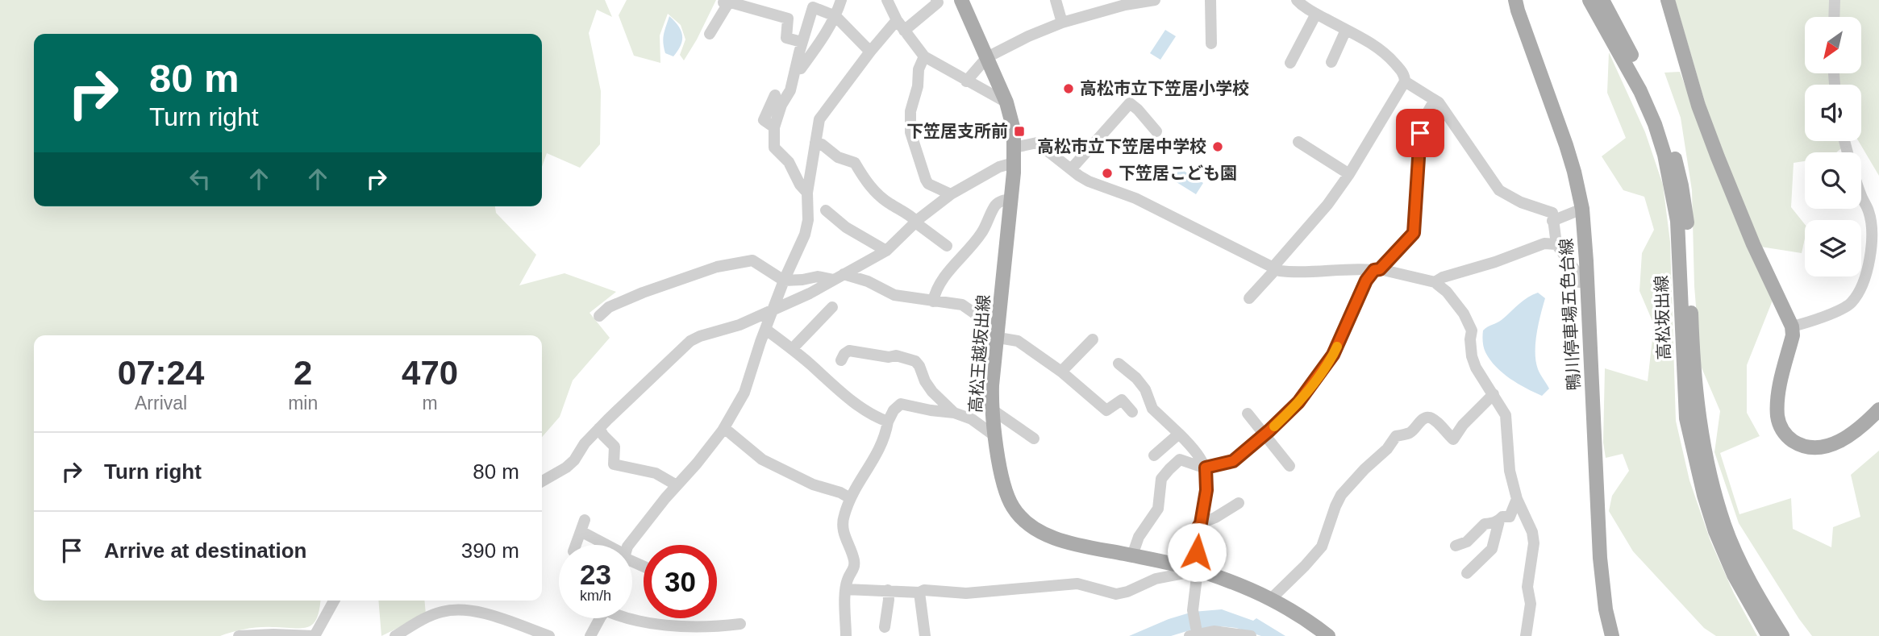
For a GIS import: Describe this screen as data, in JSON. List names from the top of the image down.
{
  "streets": {
    "main road": ["鴨川停車場五色台線", "高松坂出線", "高松王越坂出線"]
  },
  "places": {
    "other": ["高松市立下笠居小学校", "高松市立下笠居中学校", "下笠居こども園"],
    "transit": ["下笠居支所前"]
  },
  "north": "bottom left",
  "page": {
    "turn": ["80 m", "Turn right"],
    "eta": [
      "07:24",
      "Arrival",
      "2",
      "min",
      "470",
      "m"
    ],
    "list": [
      {
        "name": "Turn right",
        "value": "80 m"
      },
      {
        "name": "Arrive at destination",
        "value": "390 m"
      }
    ],
    "speed": "23 km/h",
    "limit": "30"
  }
}
